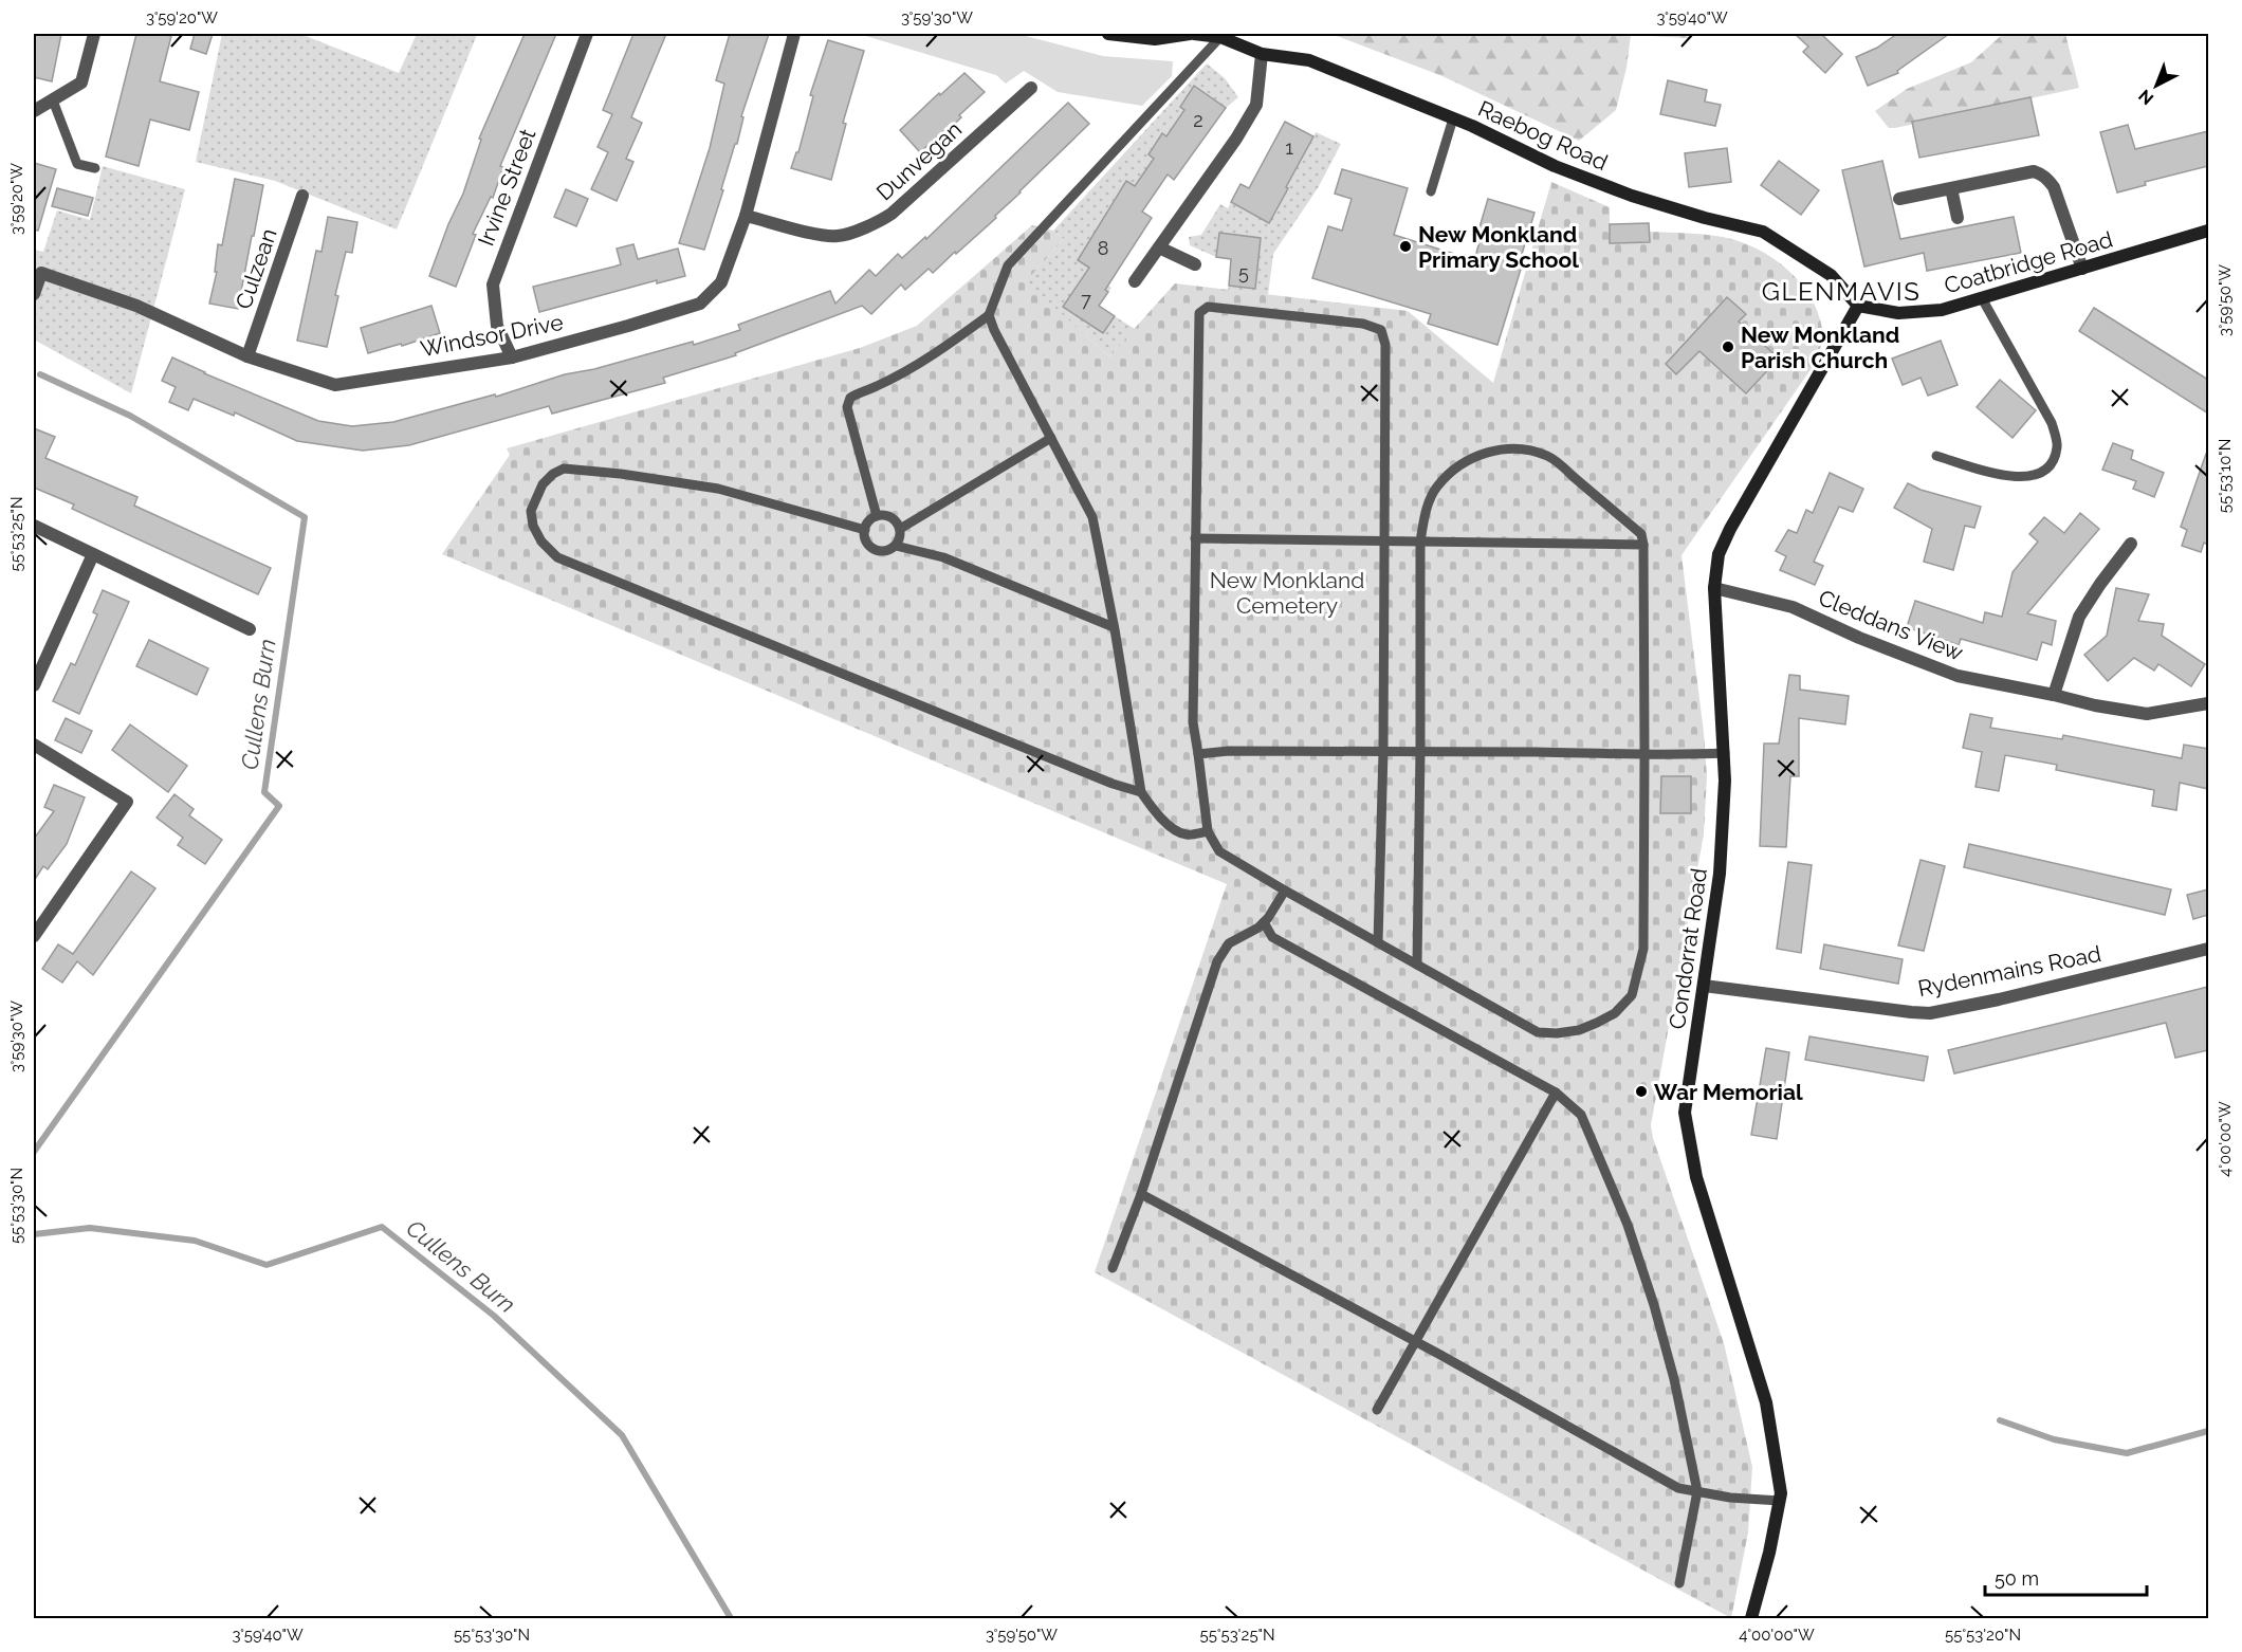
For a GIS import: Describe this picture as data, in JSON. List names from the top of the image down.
{
  "streets": {
    "main road": ["Raebog Road", "Coatbridge Road", "Condorrat Road"],
    "street": [
      "Dunvegan",
      "Irvine Street",
      "Culzean",
      "Windsor Drive",
      "Cleddans View",
      "Rydenmains Road"
    ]
  },
  "crossings": [
    ["Raebog Road", "Coatbridge Road"],
    ["Raebog Road", "Condorrat Road"],
    ["Dunvegan", "Windsor Drive"],
    ["Irvine Street", "Windsor Drive"],
    ["Coatbridge Road", "Condorrat Road"],
    ["Culzean", "Windsor Drive"],
    ["Cleddans View", "Condorrat Road"],
    ["Condorrat Road", "Rydenmains Road"]
  ],
  "districts": ["GLENMAVIS"],
  "water": ["Cullens Burn"],
  "parks": ["New Monkland Cemetery"],
  "places": ["New Monkland Primary School", "New Monkland Parish Church", "War Memorial"],
  "house_numbers": [
    "2",
    "1",
    "8",
    "5",
    "7"
  ],
  "scale_bar": "50 m",
  "north": "bottom left",
  "coordinates": [
    "3°59'20\"W",
    "3°59'30\"W",
    "3°59'40\"W",
    "3°59'50\"W",
    "55°53'10\"N",
    "55°53'25\"N",
    "4°00'00\"W",
    "55°53'30\"N",
    "55°53'20\"N"
  ]
}
